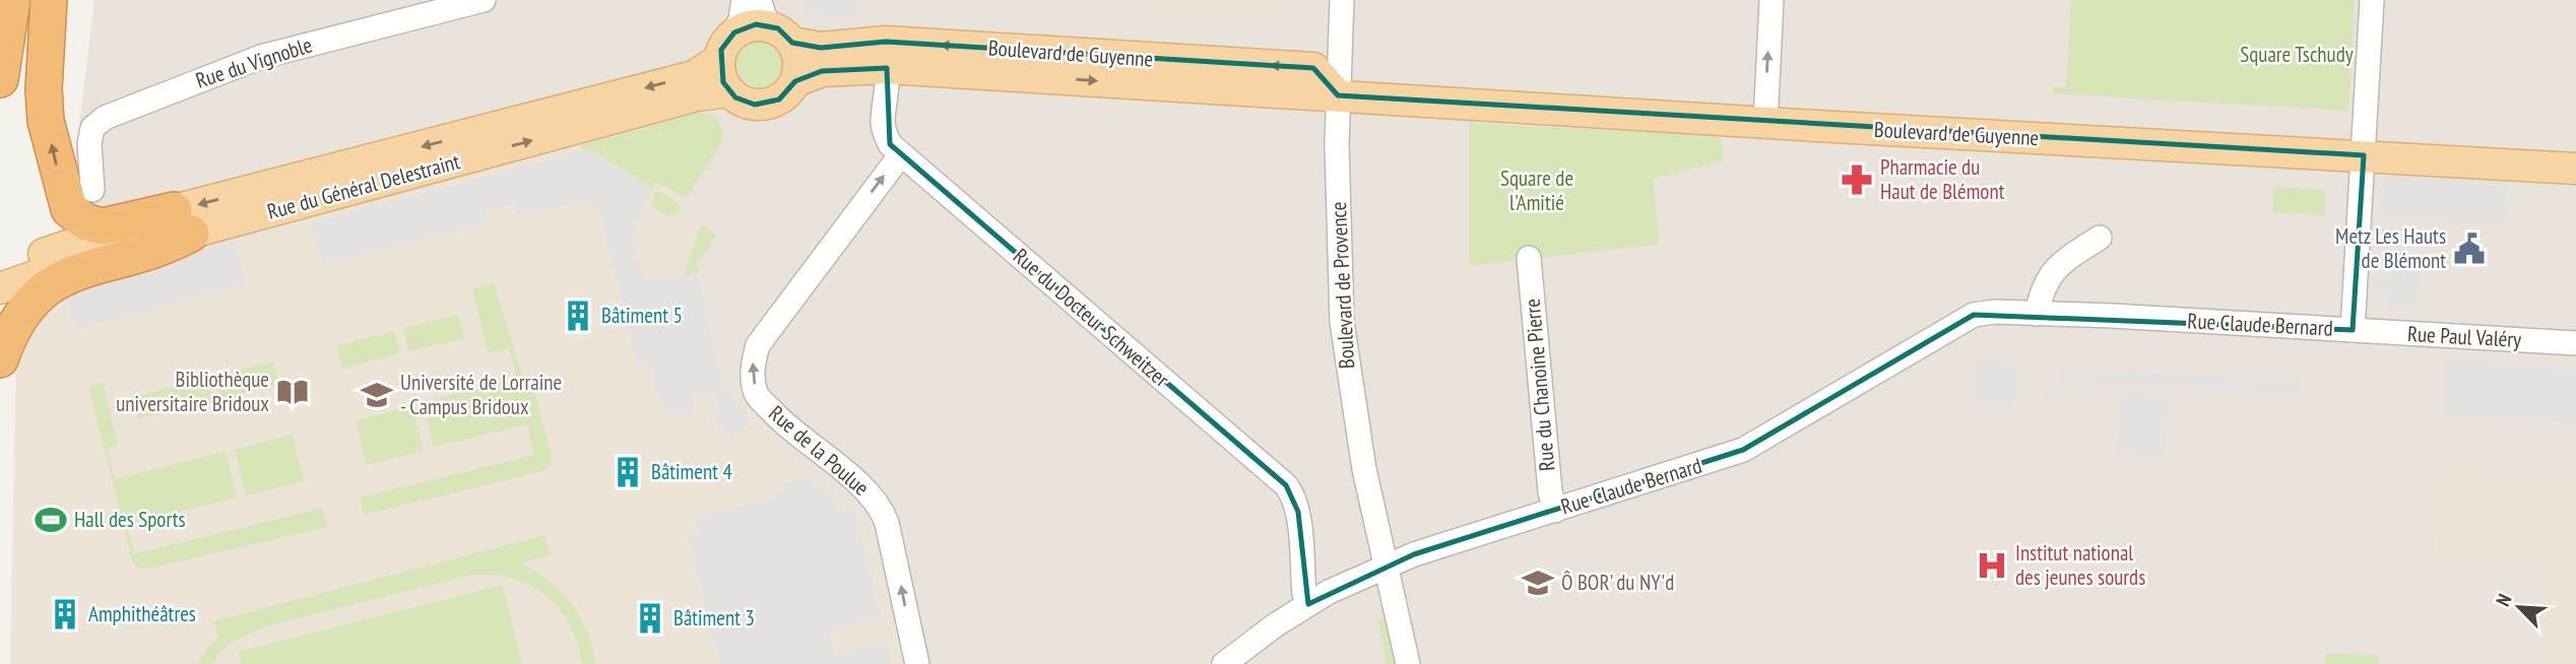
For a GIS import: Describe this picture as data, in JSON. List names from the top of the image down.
{
  "streets": {
    "main road": ["Boulevard de Guyenne", "Rue du Général Delestraint"],
    "street": [
      "Rue du Vignoble",
      "Boulevard de Provence",
      "Rue du Docteur Schweitzer",
      "Rue Claude Bernard",
      "Rue Paul Valéry",
      "Rue du Chanoine Pierre",
      "Rue de la Poulue"
    ]
  },
  "crossings": [
    ["Boulevard de Guyenne", "Rue du Général Delestraint"],
    ["Boulevard de Guyenne", "Boulevard de Provence"],
    ["Boulevard de Guyenne", "Rue du Docteur Schweitzer"],
    ["Boulevard de Guyenne", "Rue Claude Bernard"],
    ["Boulevard de Provence", "Rue Claude Bernard"],
    ["Rue du Docteur Schweitzer", "Rue Claude Bernard"],
    ["Rue du Docteur Schweitzer", "Rue de la Poulue"],
    ["Rue Claude Bernard", "Rue Paul Valéry"],
    ["Rue Claude Bernard", "Rue du Chanoine Pierre"]
  ],
  "one_way": ["Rue de la Poulue"],
  "parks": ["Square Tschudy", "Square de l'Amitié"],
  "places": {
    "pharmacy": ["Pharmacie du Haut de Blémont"],
    "public building": ["Metz Les Hauts de Blémont"],
    "building": [
      "Bâtiment 5",
      "Bâtiment 4",
      "Amphithéâtres",
      "Bâtiment 3"
    ],
    "library": ["Bibliothèque universitaire Bridoux"],
    "school or university": ["Université de Lorraine - Campus Bridoux", "Ô BOR' du NY'd"],
    "sports": ["Hall des Sports"],
    "hospital": ["Institut national des jeunes sourds"]
  },
  "north": "top left"
}
